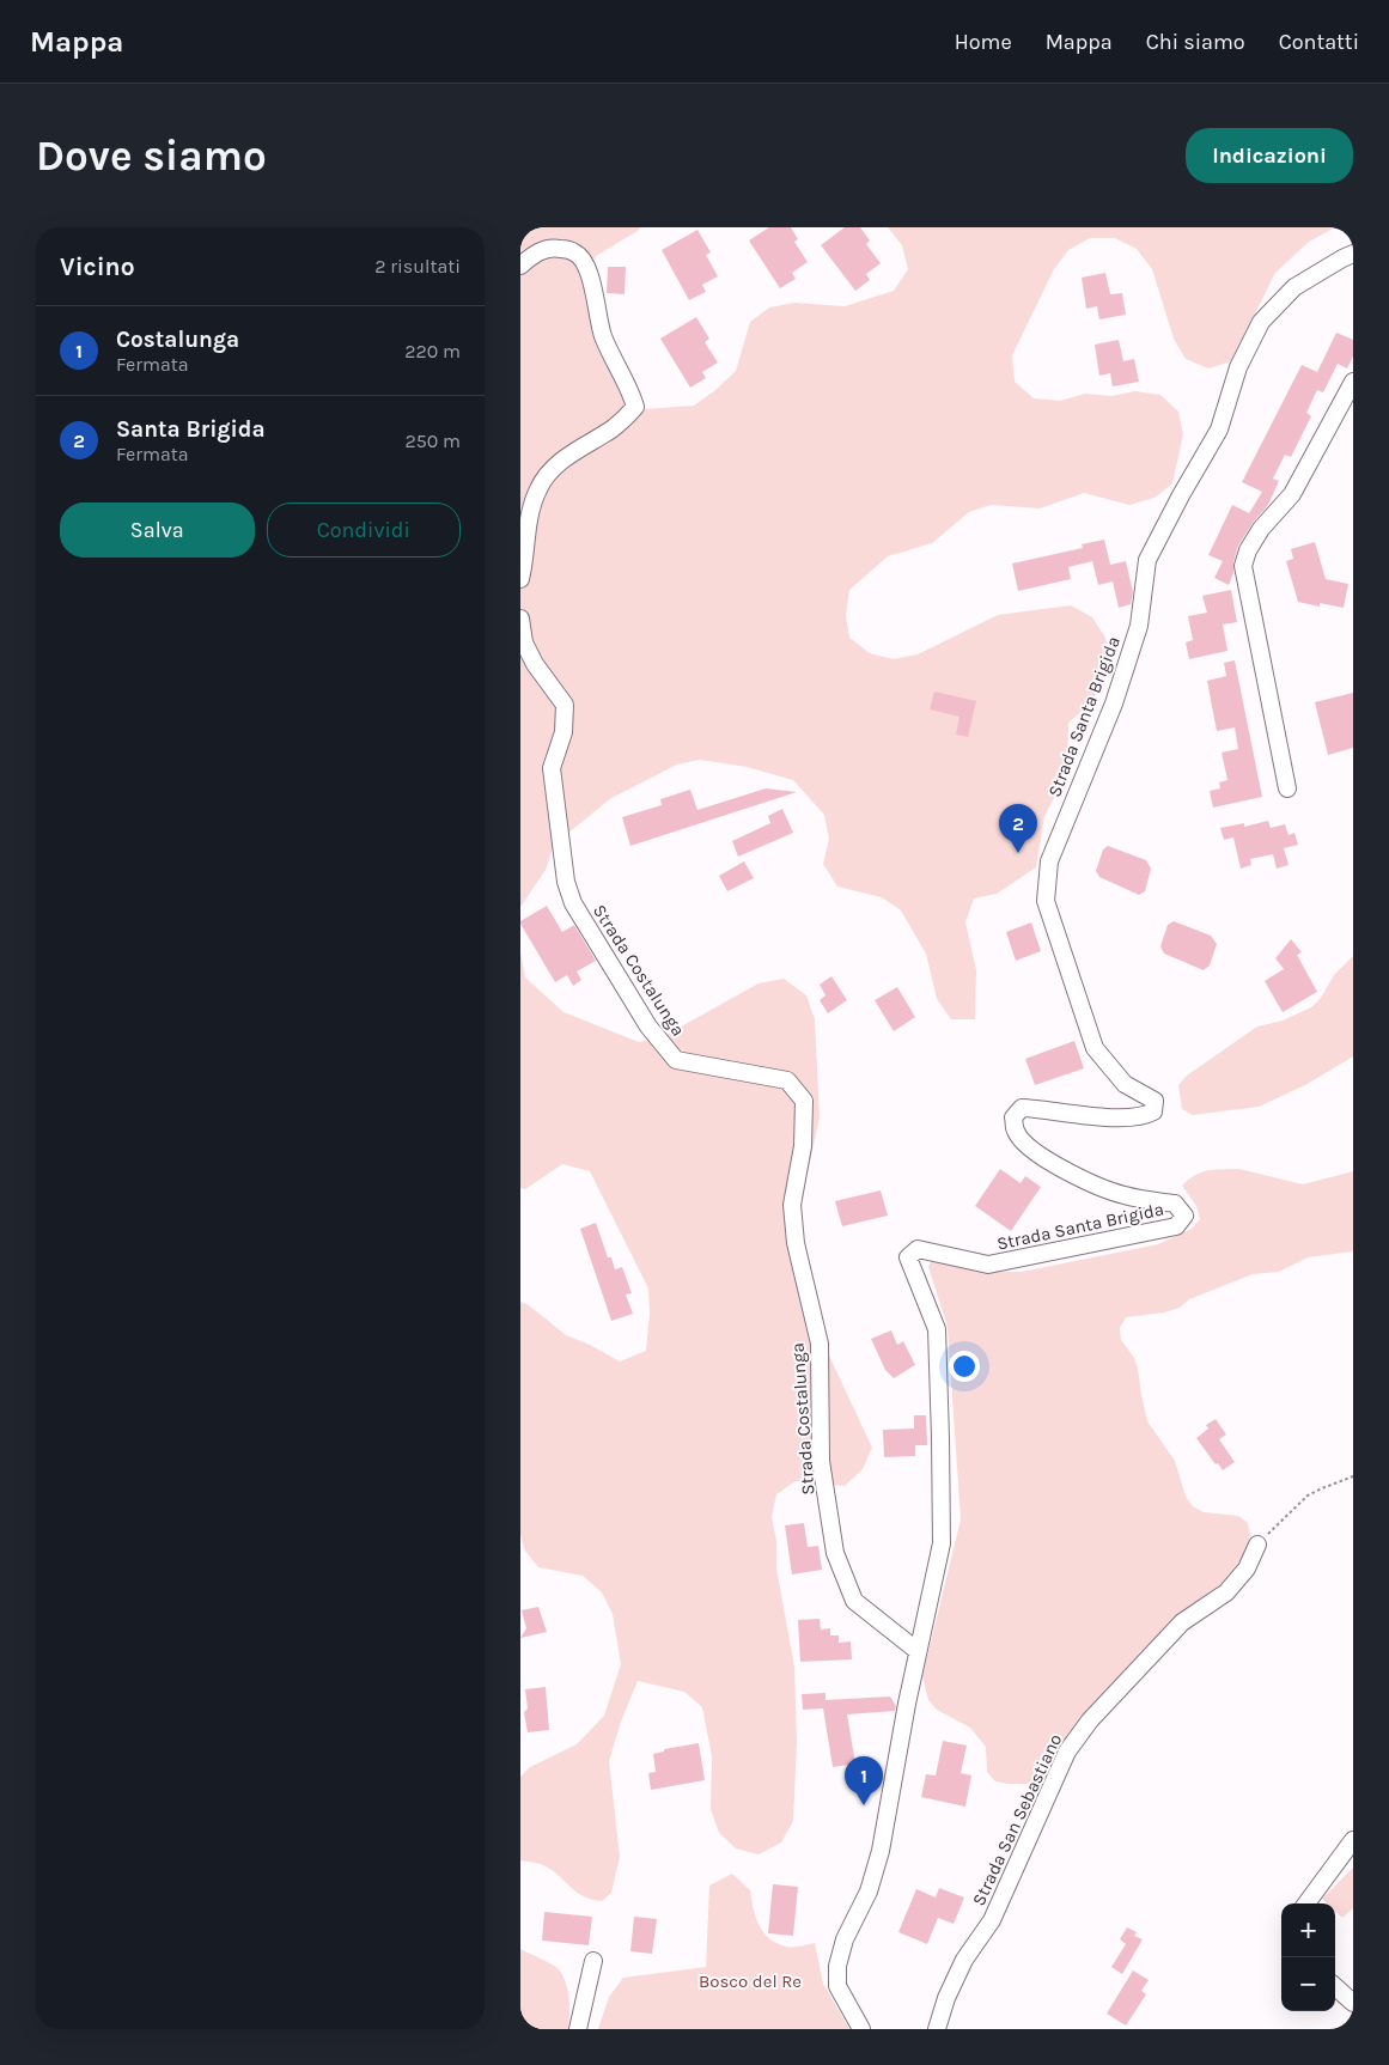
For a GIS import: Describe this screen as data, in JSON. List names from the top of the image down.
{
  "streets": {
    "street": ["Strada Santa Brigida", "Strada Costalunga", "Strada San Sebastiano"]
  },
  "crossings": [
    ["Strada Santa Brigida", "Strada Costalunga"]
  ],
  "parks": ["Bosco del Re"],
  "page": {
    "header": "Mappa",
    "nav": [
      "Home",
      "Mappa",
      "Chi siamo",
      "Contatti"
    ],
    "buttons": [
      "Indicazioni",
      ["Salva", "Condividi"]
    ],
    "title": "Dove siamo",
    "heading": ["Vicino", "2 risultati"],
    "list": [
      {
        "mark": "1",
        "name": "Costalunga",
        "note": "Fermata",
        "value": "220 m"
      },
      {
        "mark": "2",
        "name": "Santa Brigida",
        "note": "Fermata",
        "value": "250 m"
      }
    ],
    "pins": ["2", "1"],
    "map_buttons": ["+", "−"]
  }
}
